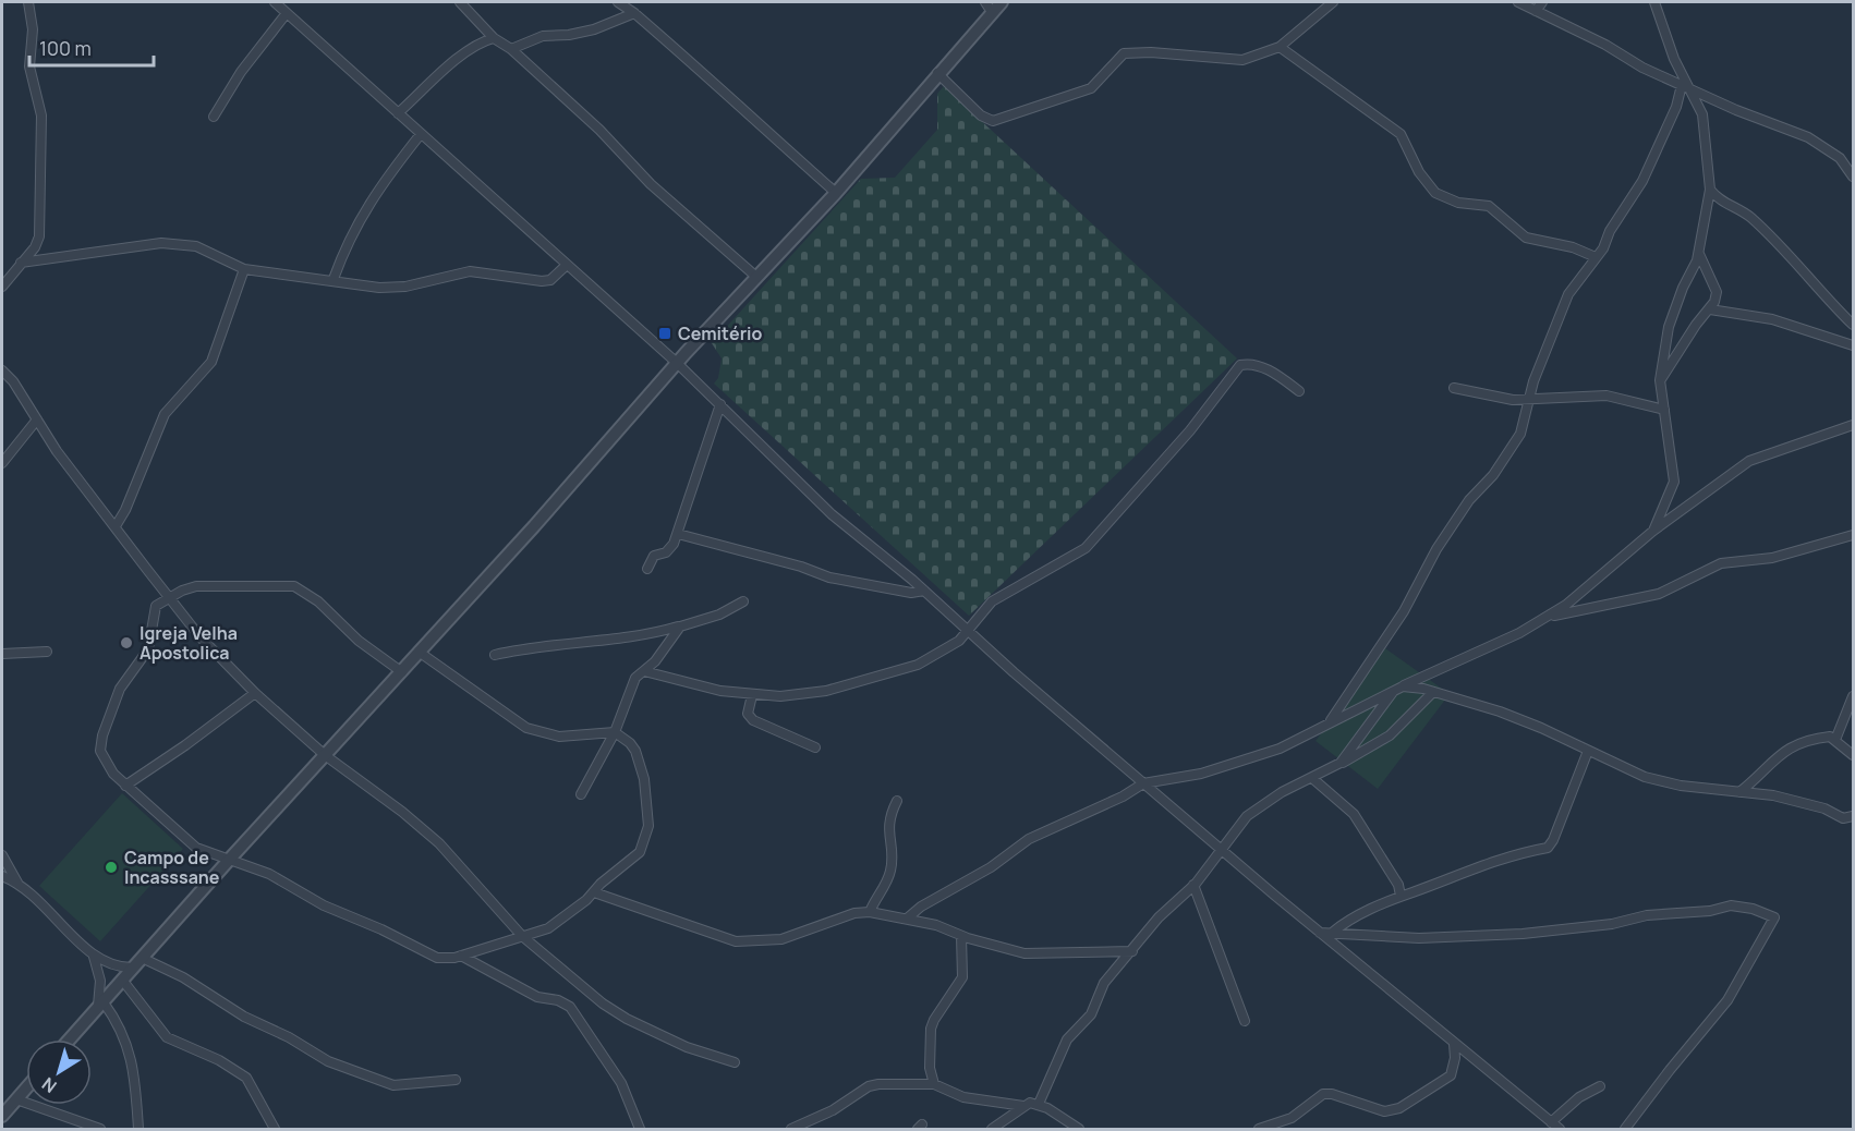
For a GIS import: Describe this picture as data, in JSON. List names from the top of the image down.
{
  "places": {
    "transit": ["Cemitério"],
    "other": ["Igreja Velha Apostolica", "Campo de Incasssane"]
  },
  "scale_bar": "100 m",
  "north": "bottom left"
}
